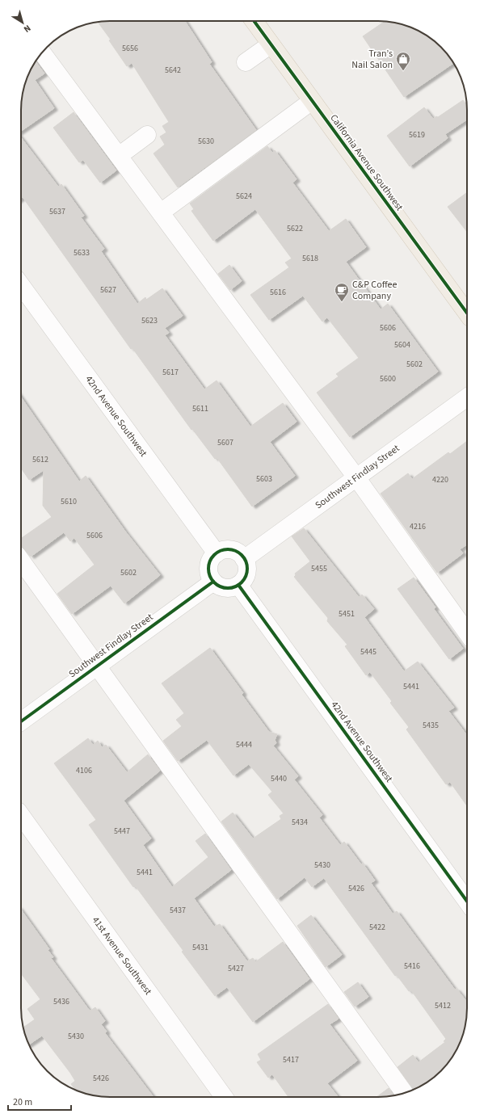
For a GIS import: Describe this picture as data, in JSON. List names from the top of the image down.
{
  "streets": {
    "main road": ["California Avenue Southwest"],
    "street": ["42nd Avenue Southwest", "Southwest Findlay Street", "41st Avenue Southwest"]
  },
  "crossings": [
    ["42nd Avenue Southwest", "Southwest Findlay Street"]
  ],
  "places": {
    "shop": ["Tran’s Nail Salon"],
    "cafe": ["C&P Coffee Company"]
  },
  "house_numbers": [
    "5656",
    "5642",
    "5619",
    "5630",
    "5624",
    "5637",
    "5622",
    "5633",
    "5618",
    "5627",
    "5616",
    "5623",
    "5606",
    "5604",
    "5602",
    "5617",
    "5600",
    "5611",
    "5607",
    "5612",
    "5603",
    "4220",
    "5610",
    "4216",
    "5606",
    "5455",
    "5602",
    "5451",
    "5445",
    "5441",
    "5435",
    "5444",
    "4106",
    "5440",
    "5434",
    "5447",
    "5430",
    "5441",
    "5426",
    "5437",
    "5422",
    "5431",
    "5416",
    "5427",
    "5436",
    "5412",
    "5430",
    "5417",
    "5426"
  ],
  "scale_bar": "20 m",
  "north": "bottom right"
}
